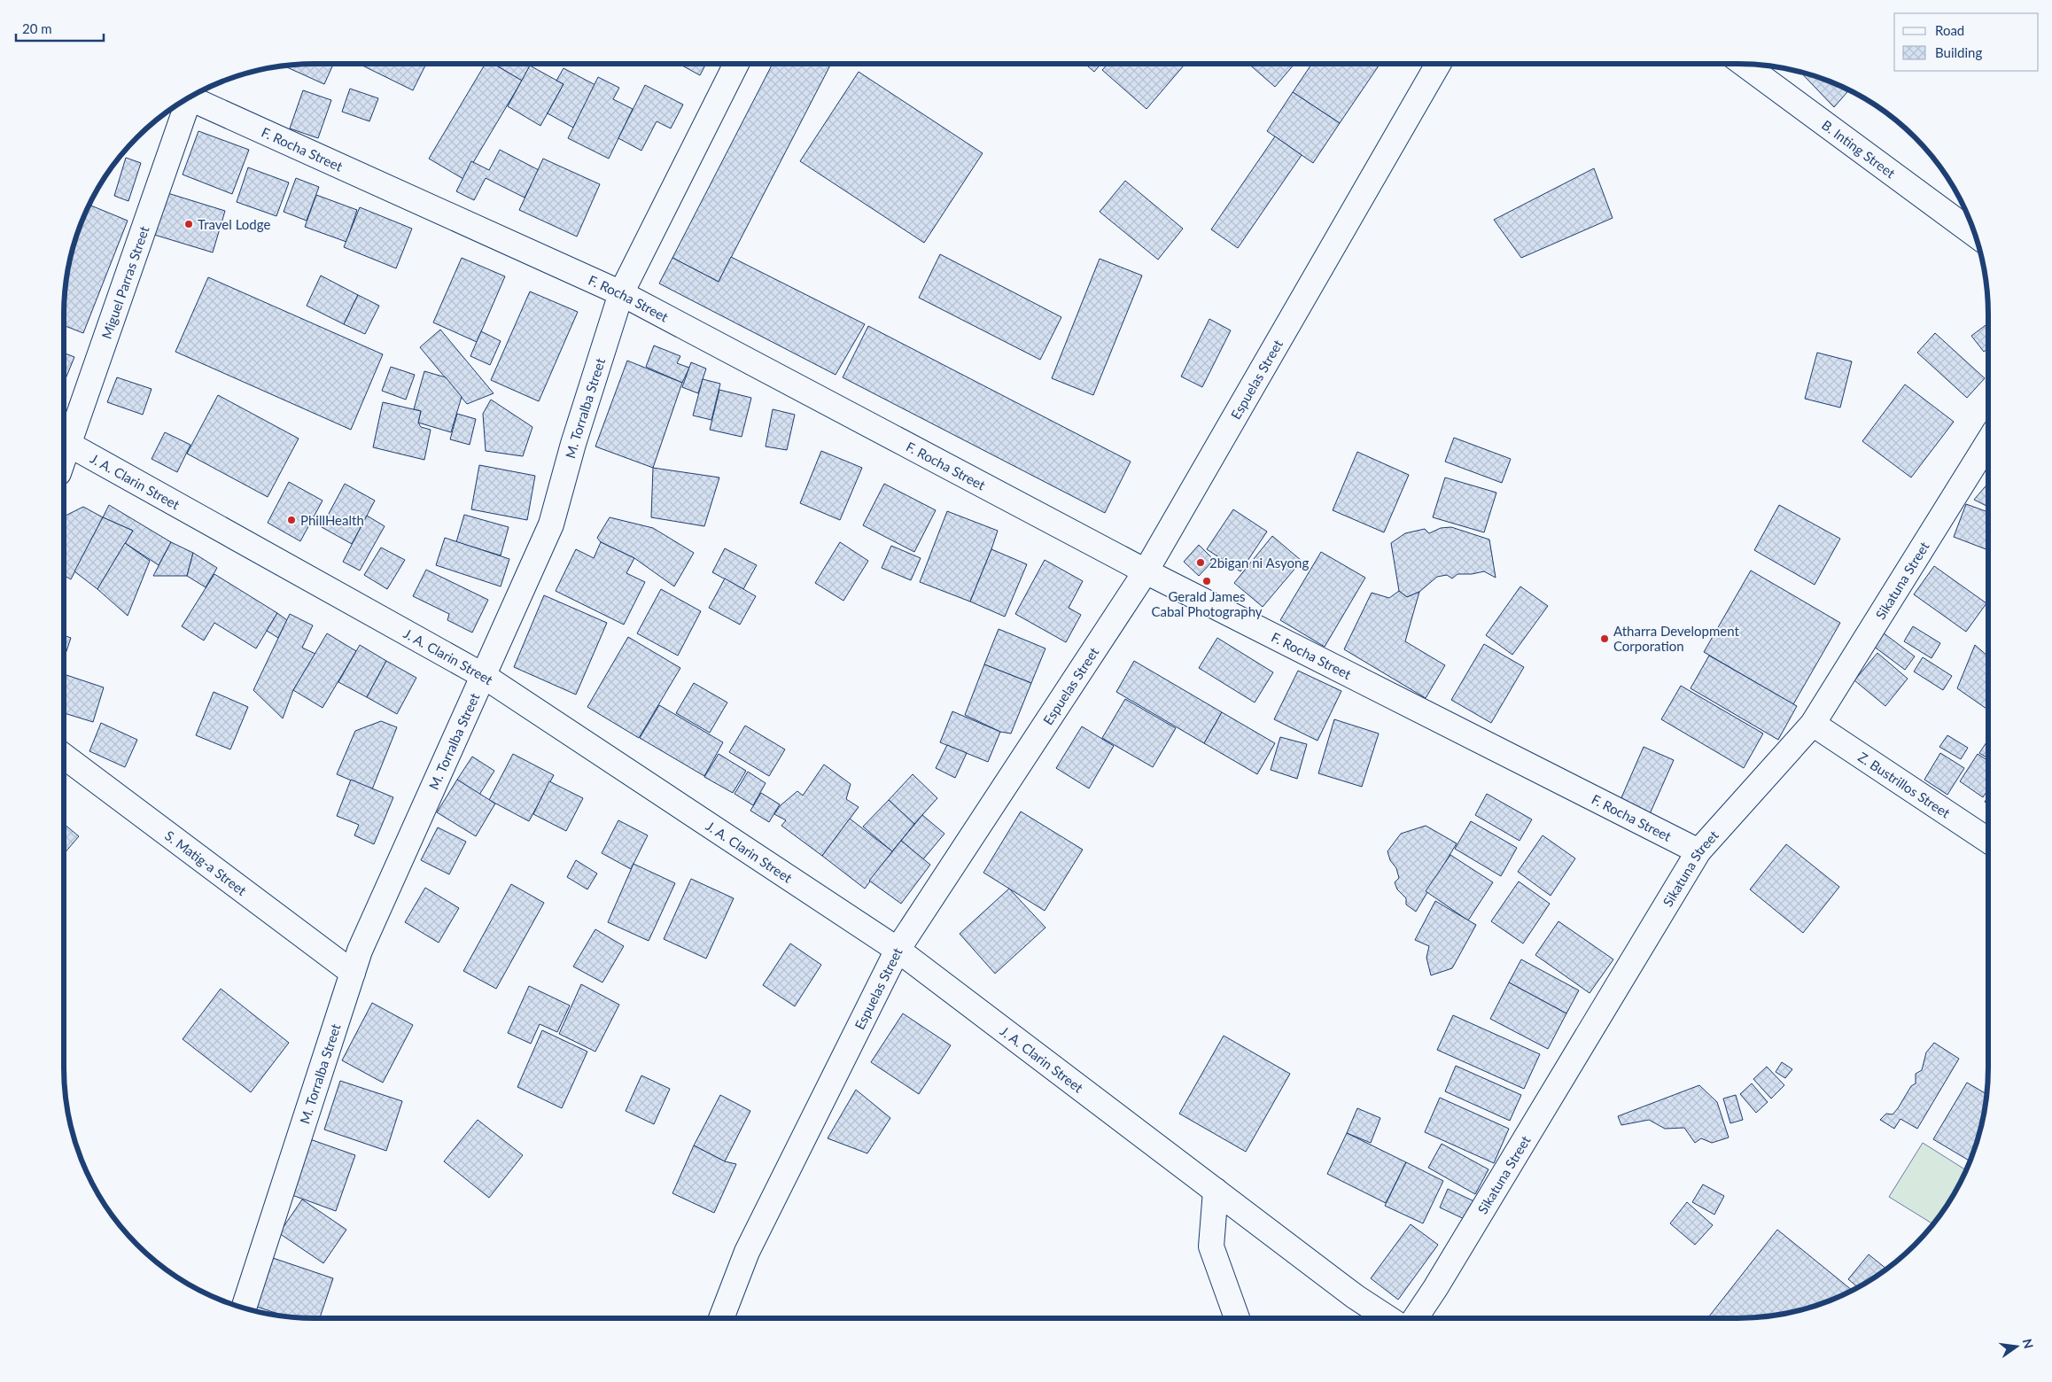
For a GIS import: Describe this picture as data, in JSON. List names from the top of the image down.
{
  "streets": {
    "street": [
      "F. Rocha Street",
      "B. Inting Street",
      "Miguel Parras Street",
      "Espuelas Street",
      "M. Torralba Street",
      "J. A. Clarin Street",
      "Sikatuna Street",
      "Z. Bustrillos Street",
      "S. Matig-a Street"
    ]
  },
  "crossings": [
    ["F. Rocha Street", "Espuelas Street"],
    ["F. Rocha Street", "M. Torralba Street"],
    ["F. Rocha Street", "Sikatuna Street"],
    ["Miguel Parras Street", "J. A. Clarin Street"],
    ["Espuelas Street", "J. A. Clarin Street"],
    ["M. Torralba Street", "J. A. Clarin Street"],
    ["M. Torralba Street", "S. Matig-a Street"],
    ["Sikatuna Street", "Z. Bustrillos Street"]
  ],
  "places": [
    "Travel Lodge",
    "PhillHealth",
    "2bigan ni Asyong",
    "Gerald James Cabal Photography",
    "Atharra Development Corporation"
  ],
  "legend": ["Road", "Building"],
  "scale_bar": "20 m",
  "north": "right"
}
